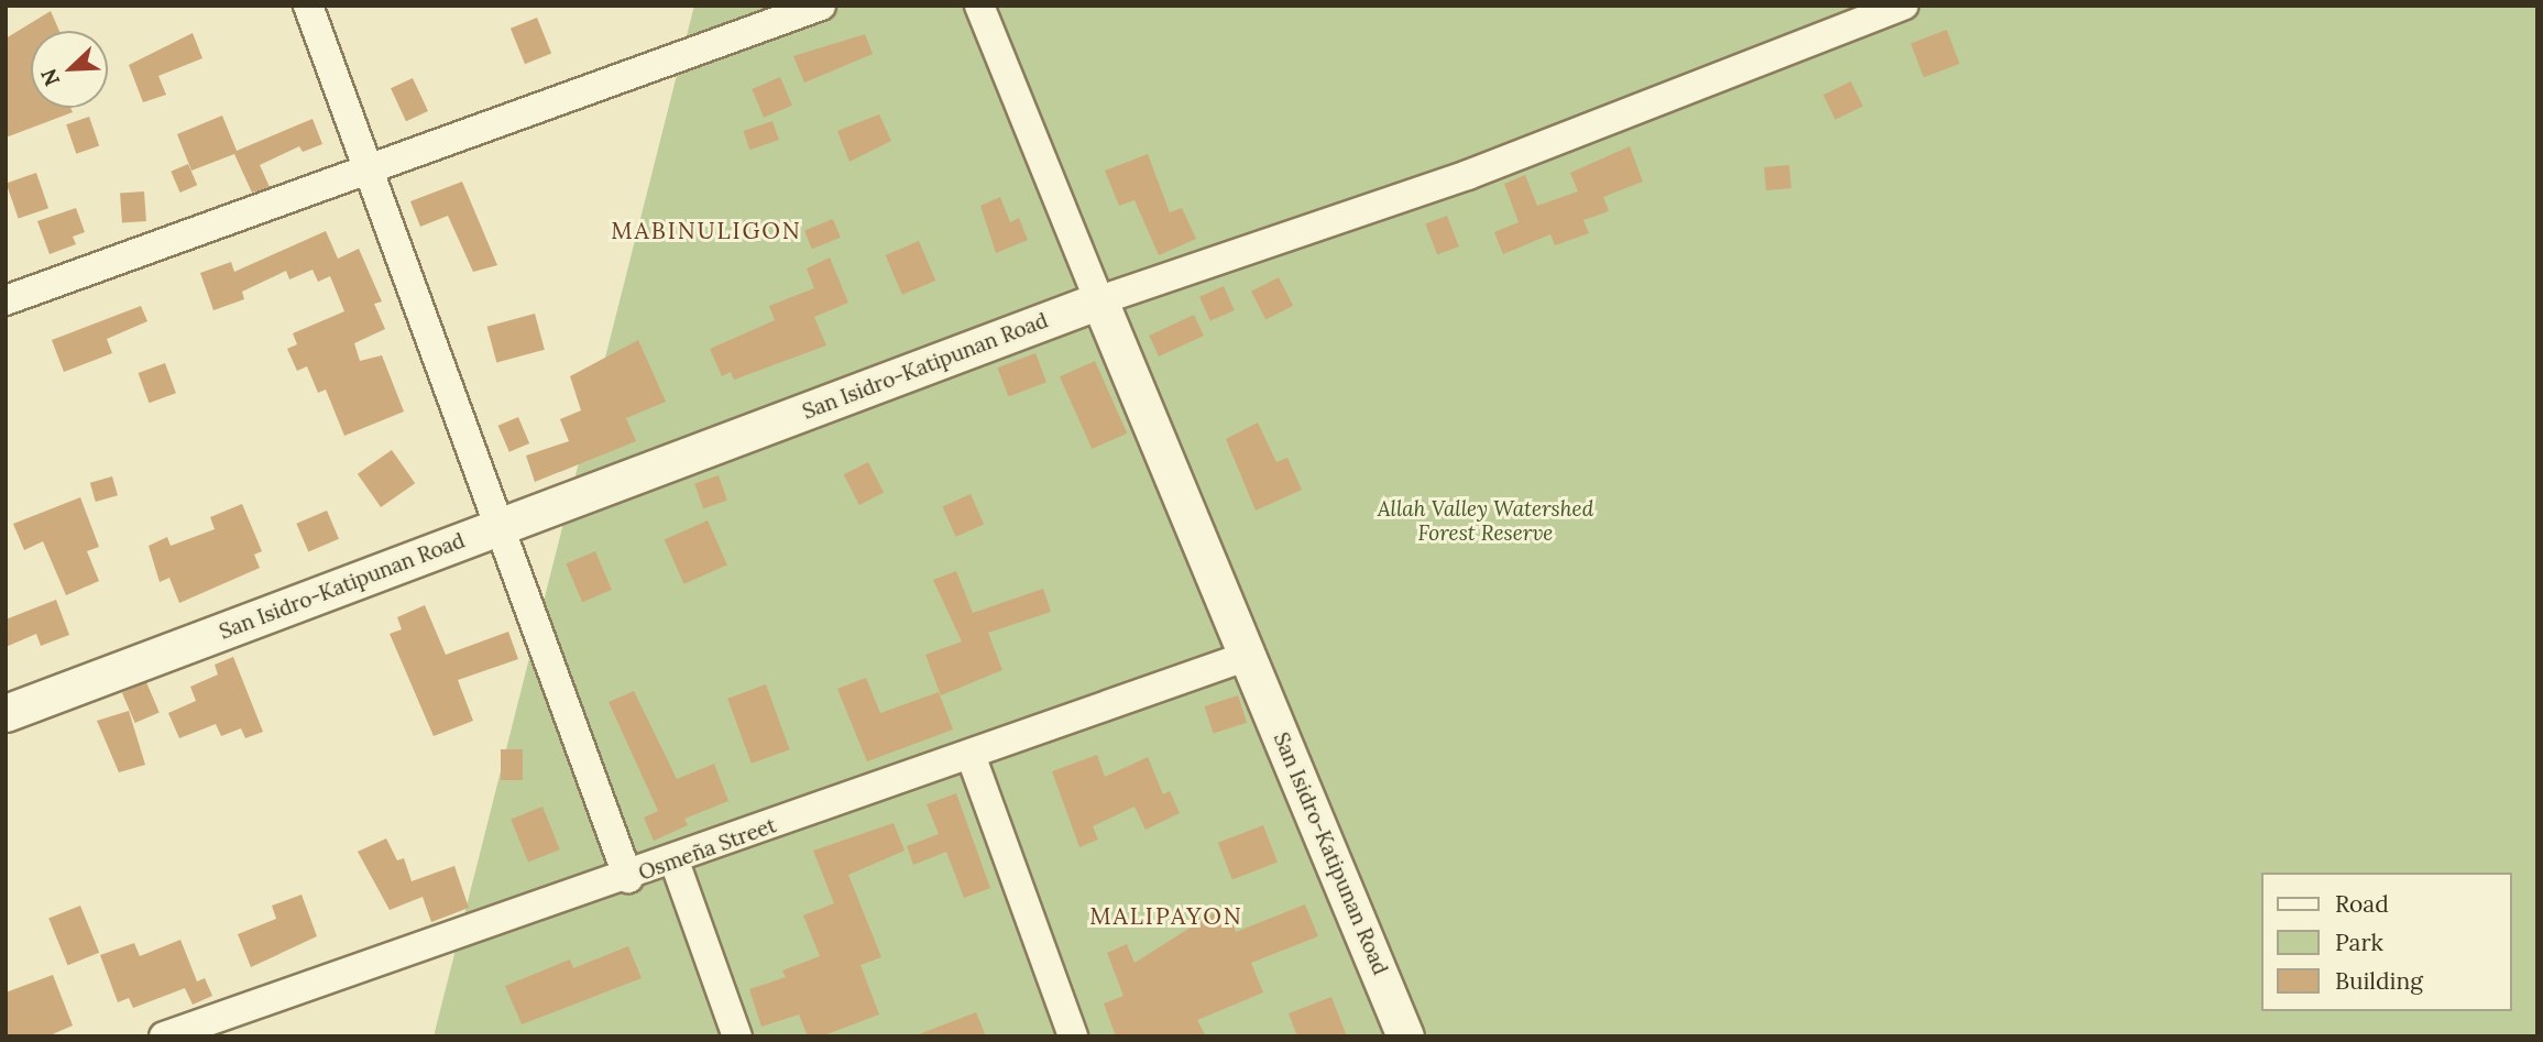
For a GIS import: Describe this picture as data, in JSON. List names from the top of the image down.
{
  "streets": {
    "street": ["San Isidro-Katipunan Road", "Osmeña Street"]
  },
  "crossings": [
    ["San Isidro-Katipunan Road", "Osmeña Street"]
  ],
  "districts": ["MABINULIGON", "MALIPAYON"],
  "parks": ["Allah Valley Watershed Forest Reserve"],
  "legend": ["Road", "Park", "Building"],
  "north": "bottom left"
}
